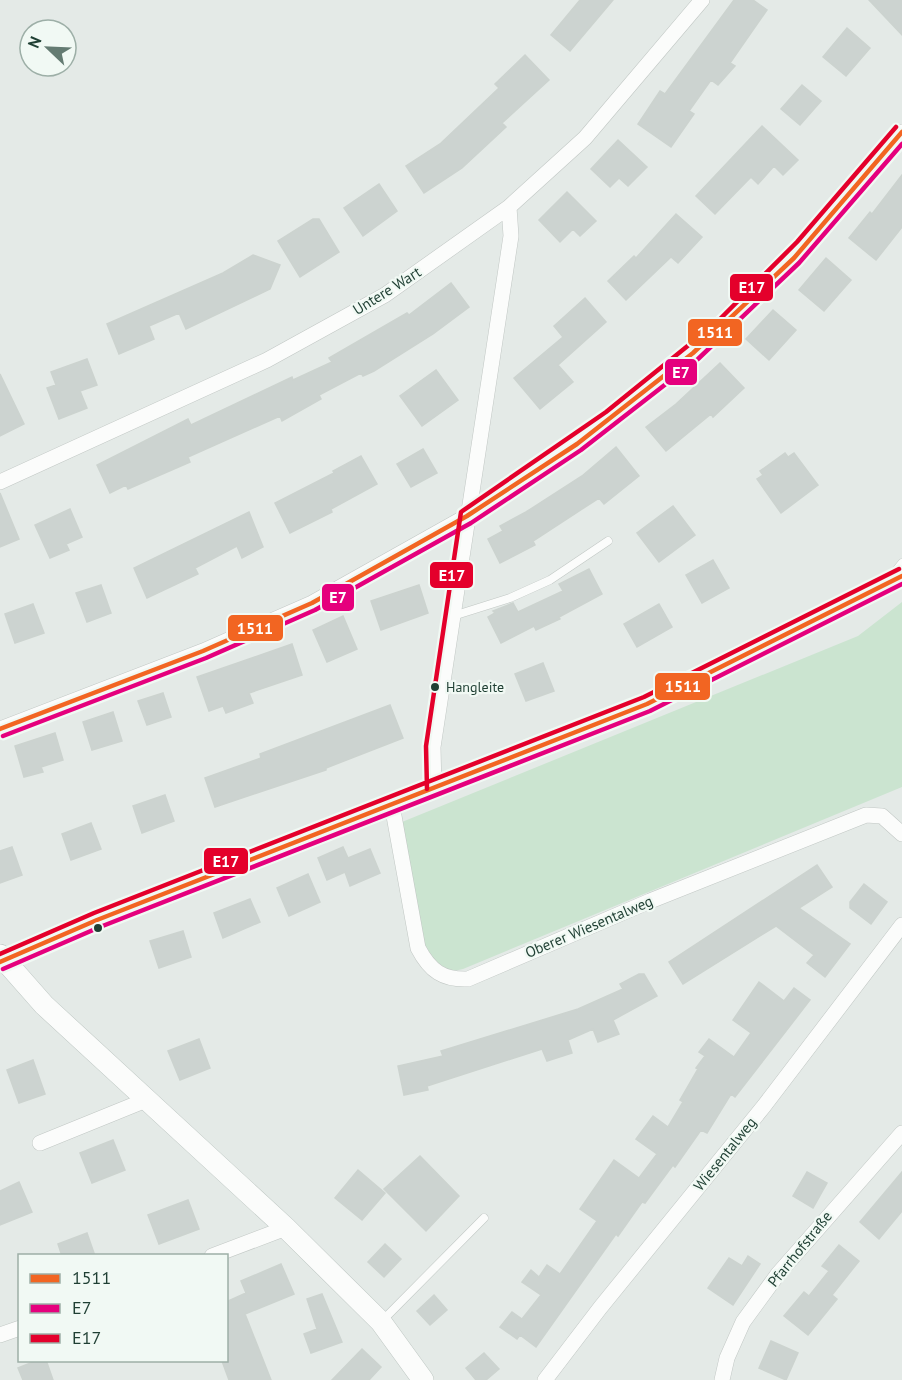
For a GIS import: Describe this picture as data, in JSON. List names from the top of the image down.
{
  "streets": {
    "street": [
      "Untere Wart",
      "Oberer Wiesentalweg",
      "Wiesentalweg",
      "Pfarrhofstraße"
    ]
  },
  "places": ["Hangleite"],
  "lines": ["transit line E17", "transit line 1511", "transit line E7"],
  "legend": ["1511", "E7", "E17"],
  "north": "top left"
}
